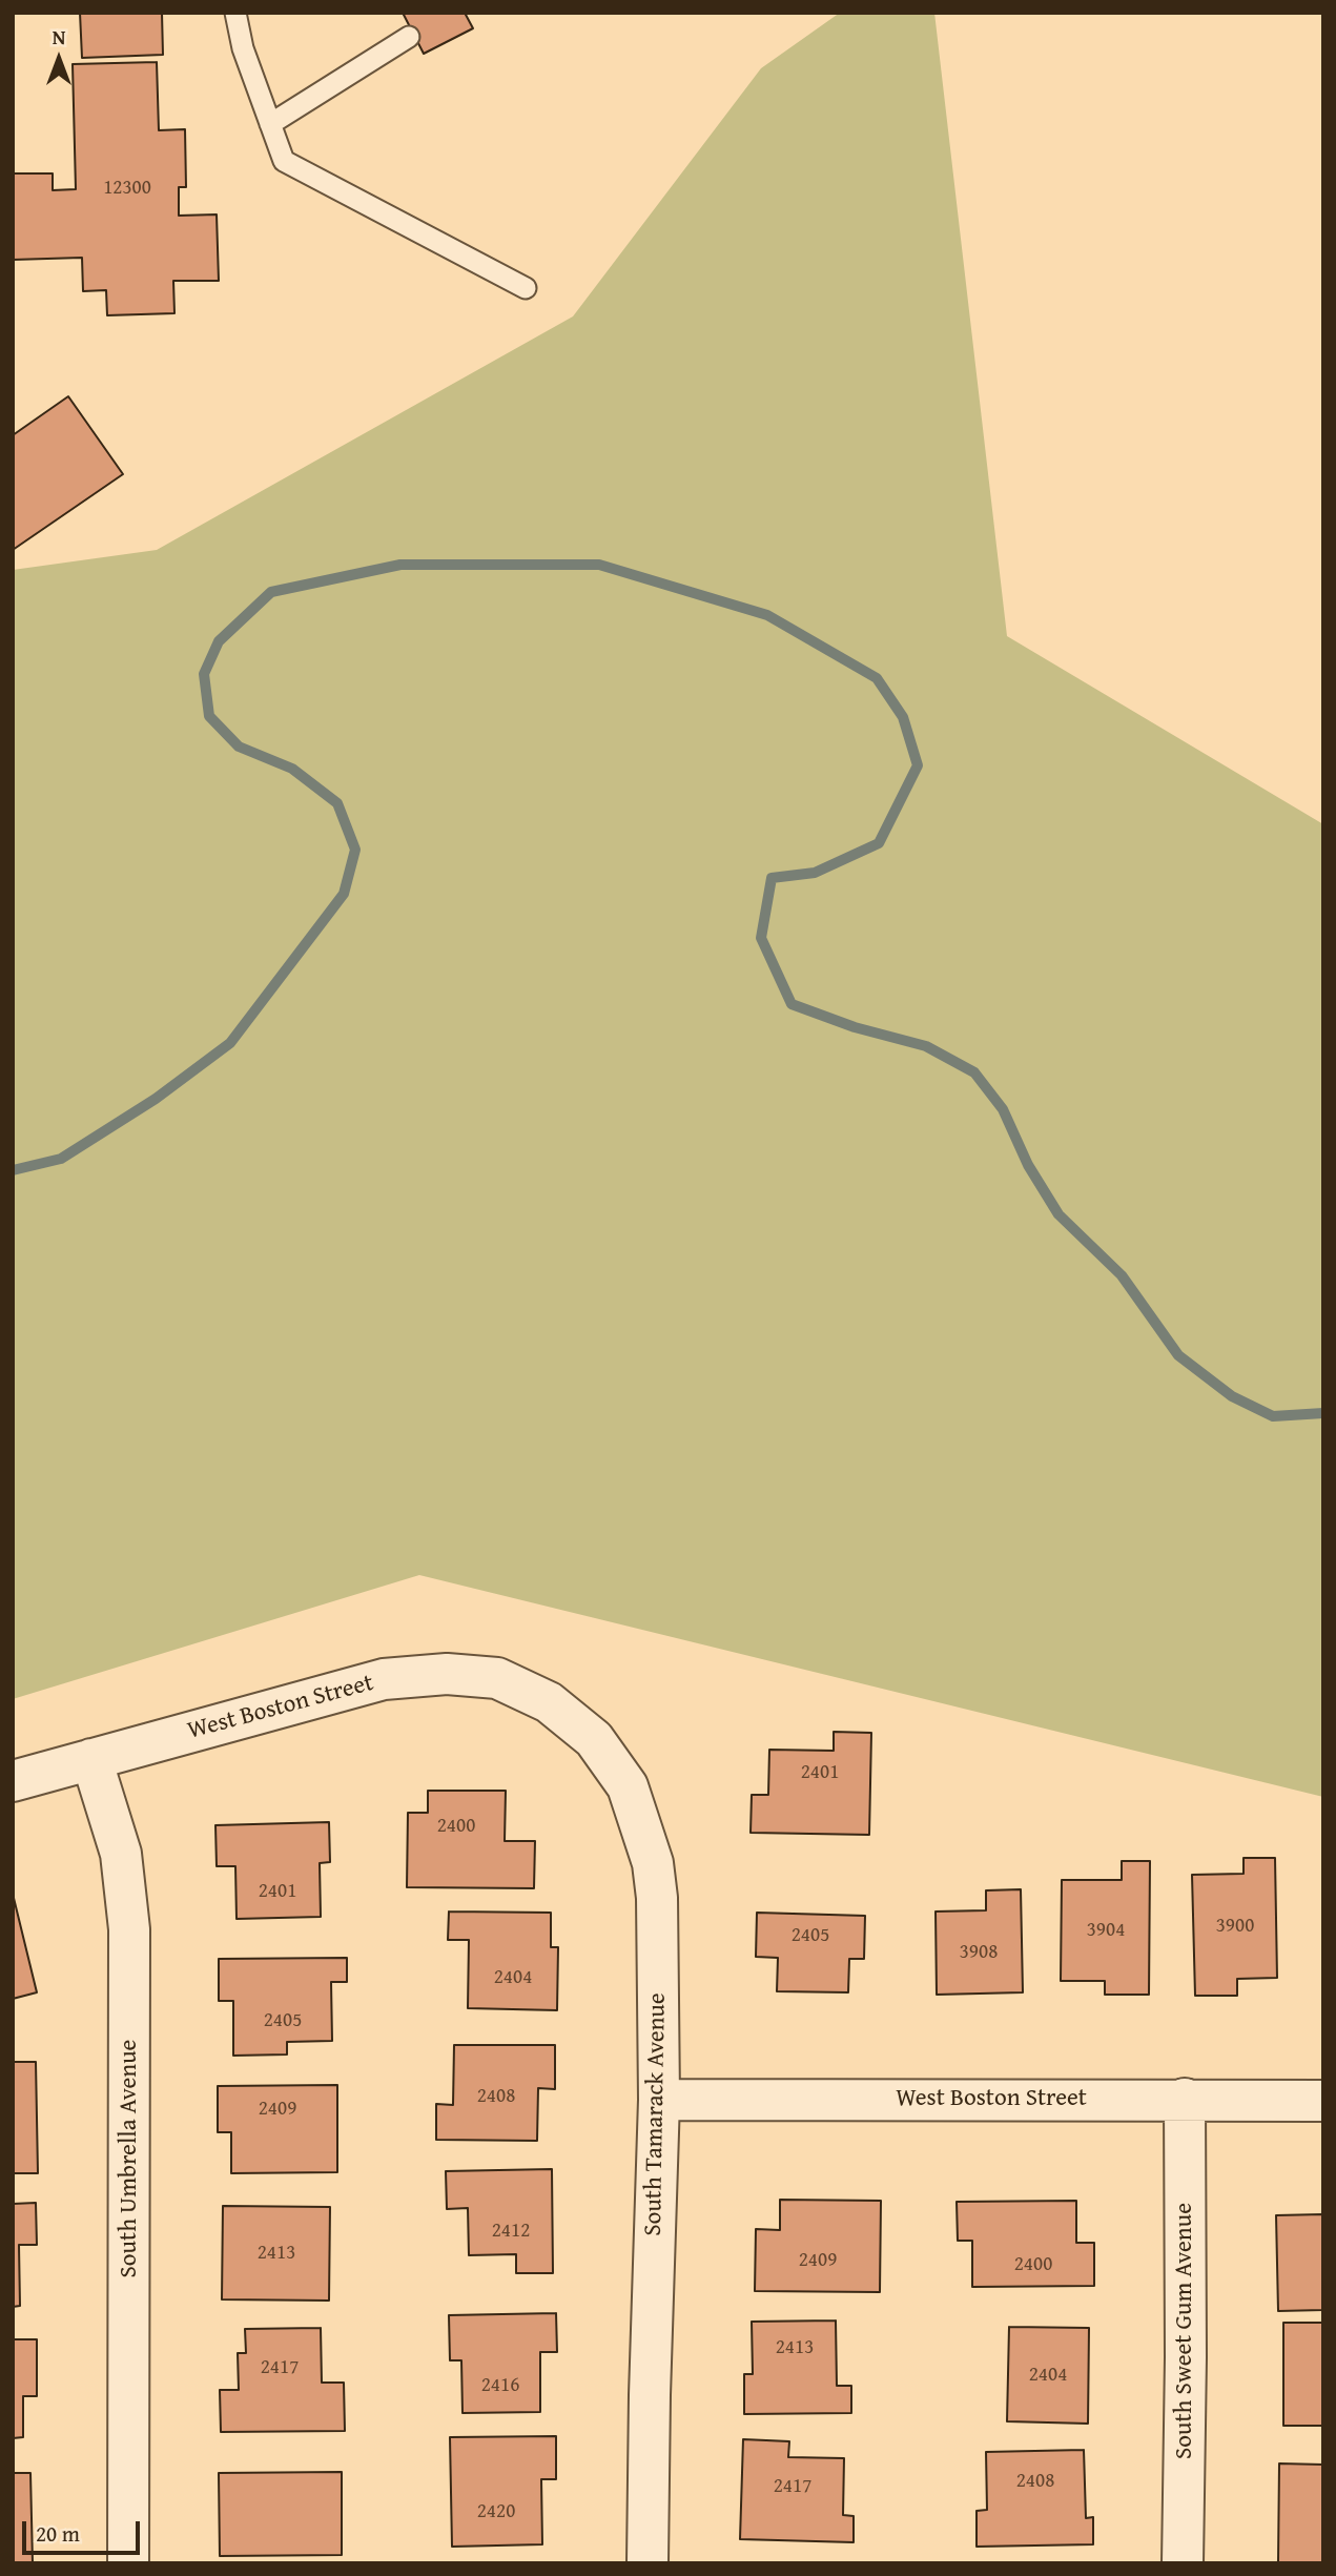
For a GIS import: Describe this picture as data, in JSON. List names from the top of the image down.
{
  "streets": {
    "street": [
      "West Boston Street",
      "South Tamarack Avenue",
      "South Umbrella Avenue",
      "South Sweet Gum Avenue"
    ]
  },
  "crossings": [
    ["West Boston Street", "South Tamarack Avenue"],
    ["West Boston Street", "South Umbrella Avenue"],
    ["West Boston Street", "South Sweet Gum Avenue"]
  ],
  "house_numbers": [
    "12300",
    "2401",
    "2400",
    "2401",
    "3900",
    "3904",
    "2405",
    "3908",
    "2404",
    "2405",
    "2408",
    "2409",
    "2412",
    "2413",
    "2409",
    "2400",
    "2413",
    "2417",
    "2404",
    "2416",
    "2408",
    "2417",
    "2420"
  ],
  "scale_bar": "20 m",
  "north": "top"
}
